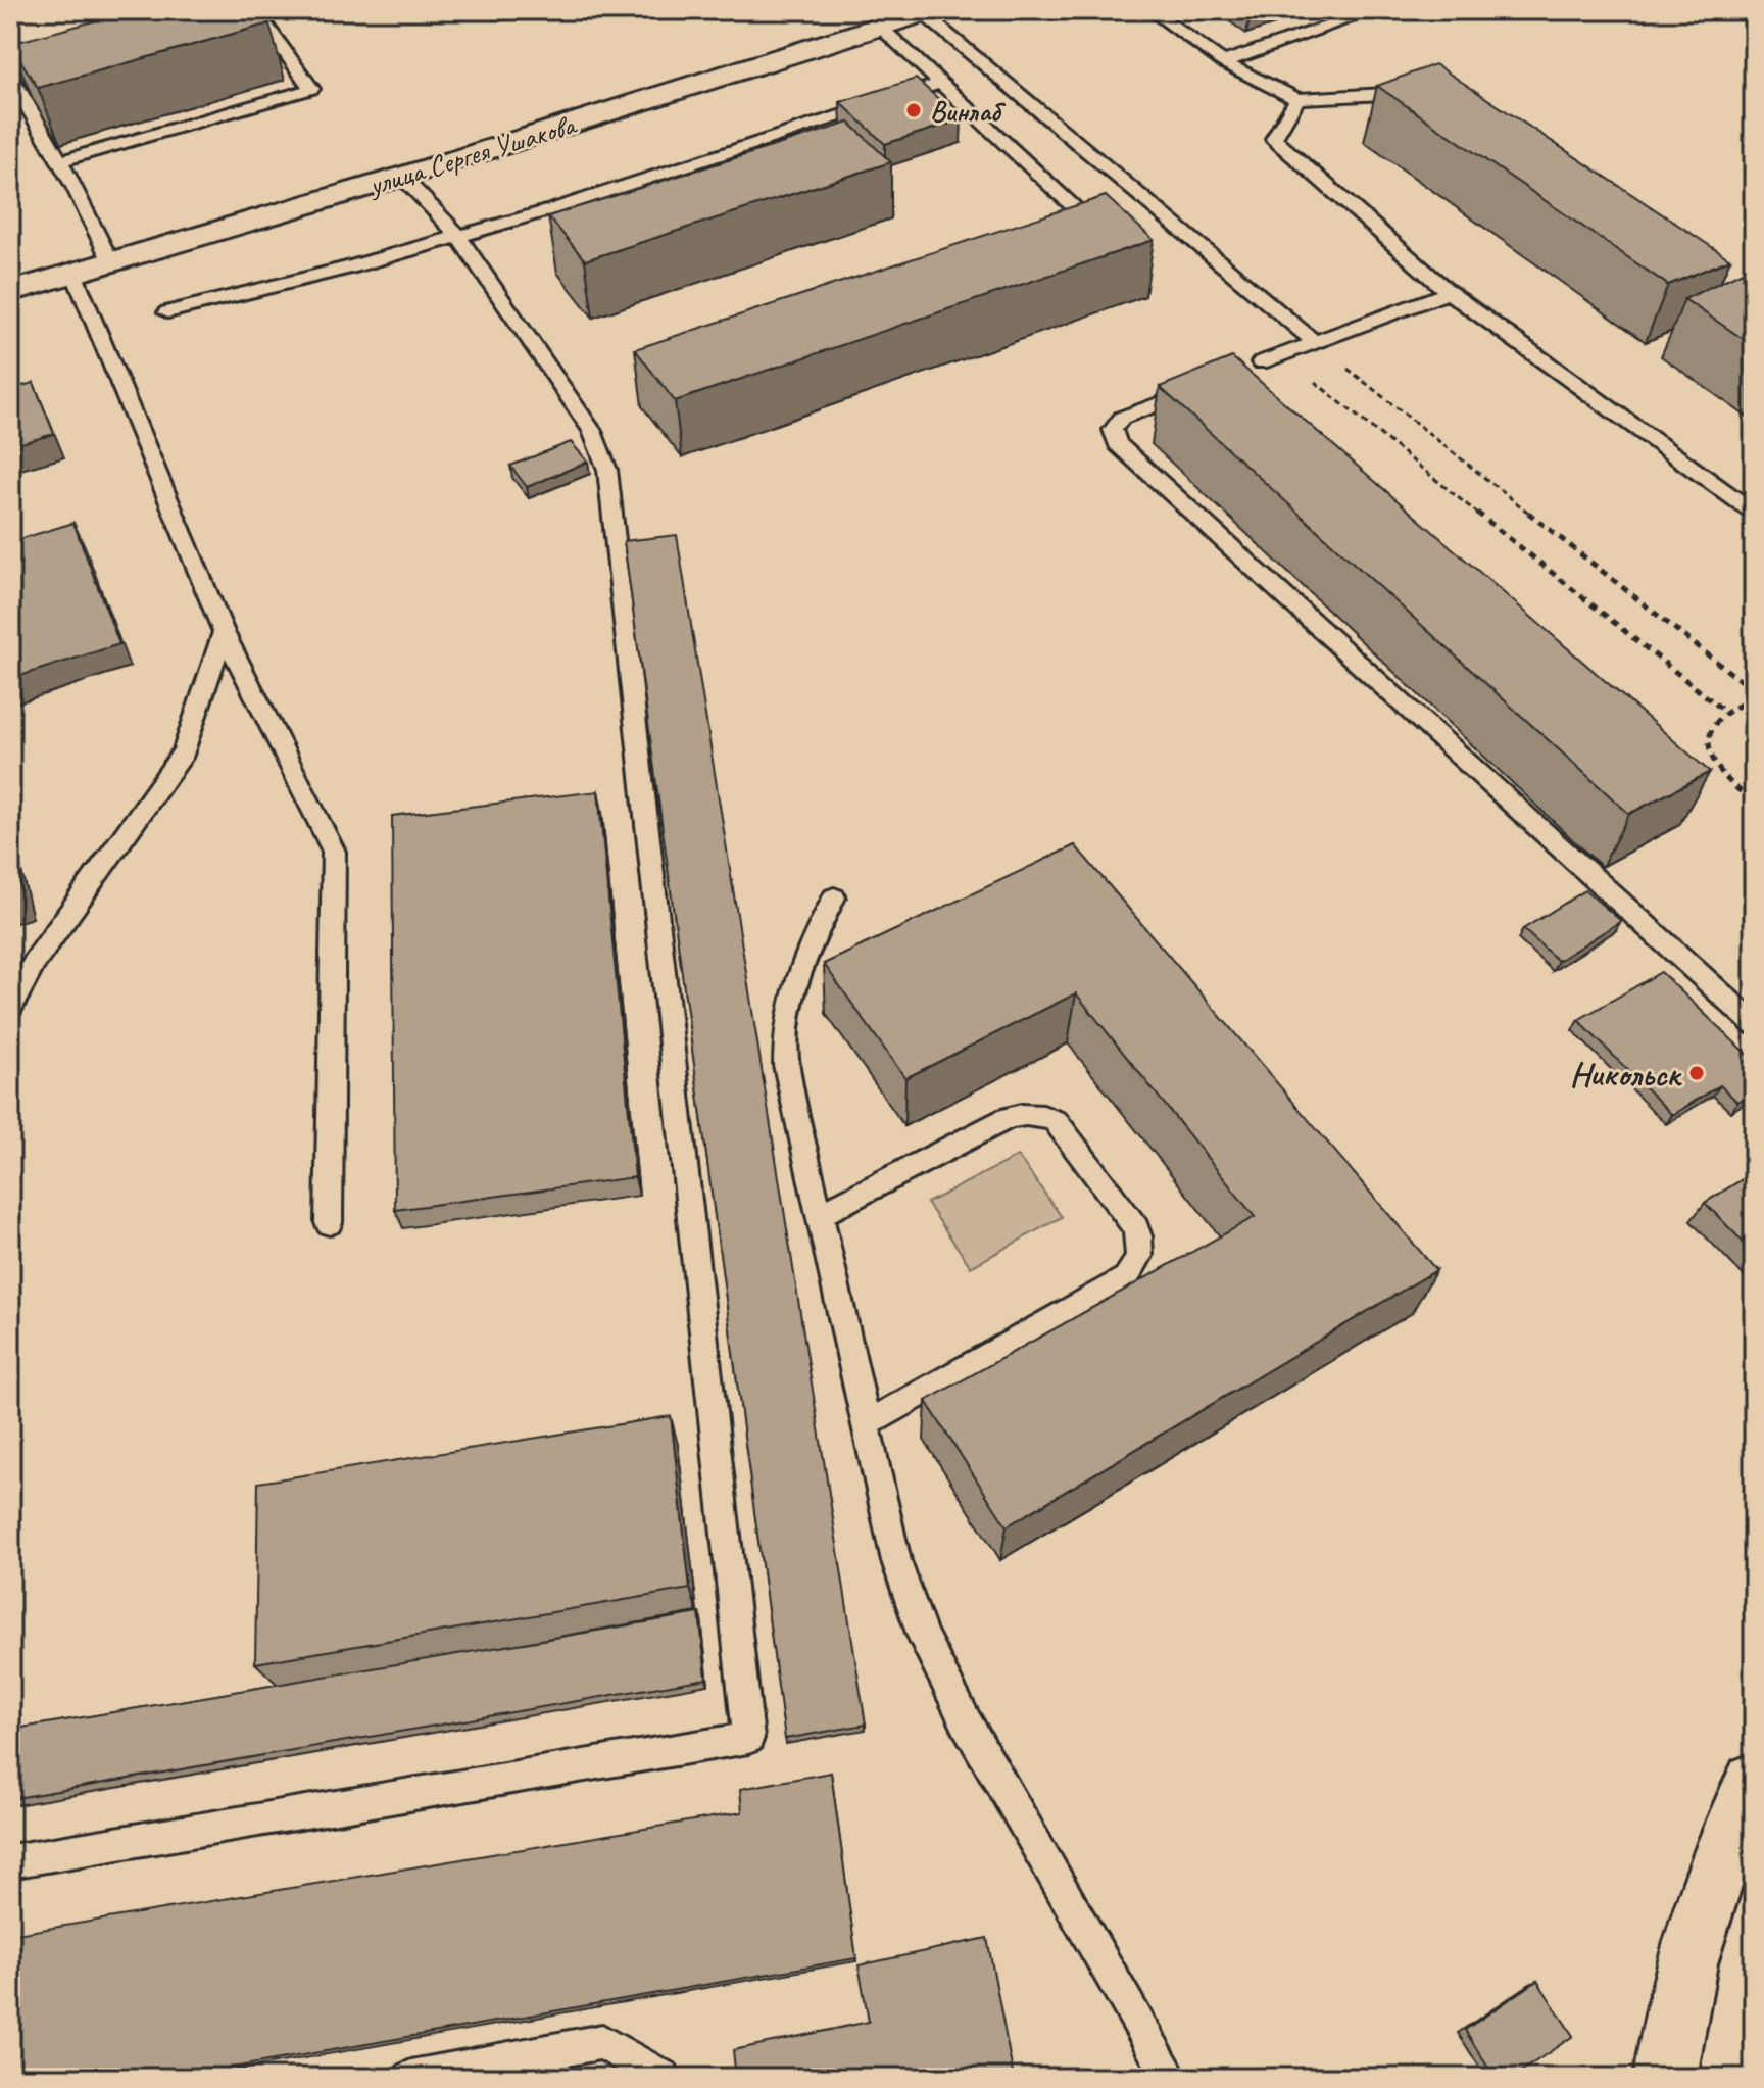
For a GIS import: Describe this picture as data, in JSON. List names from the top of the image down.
{
  "streets": {
    "street": ["улица Сергея Ушакова"]
  },
  "places": ["Винлаб", "Никольск"]
}
